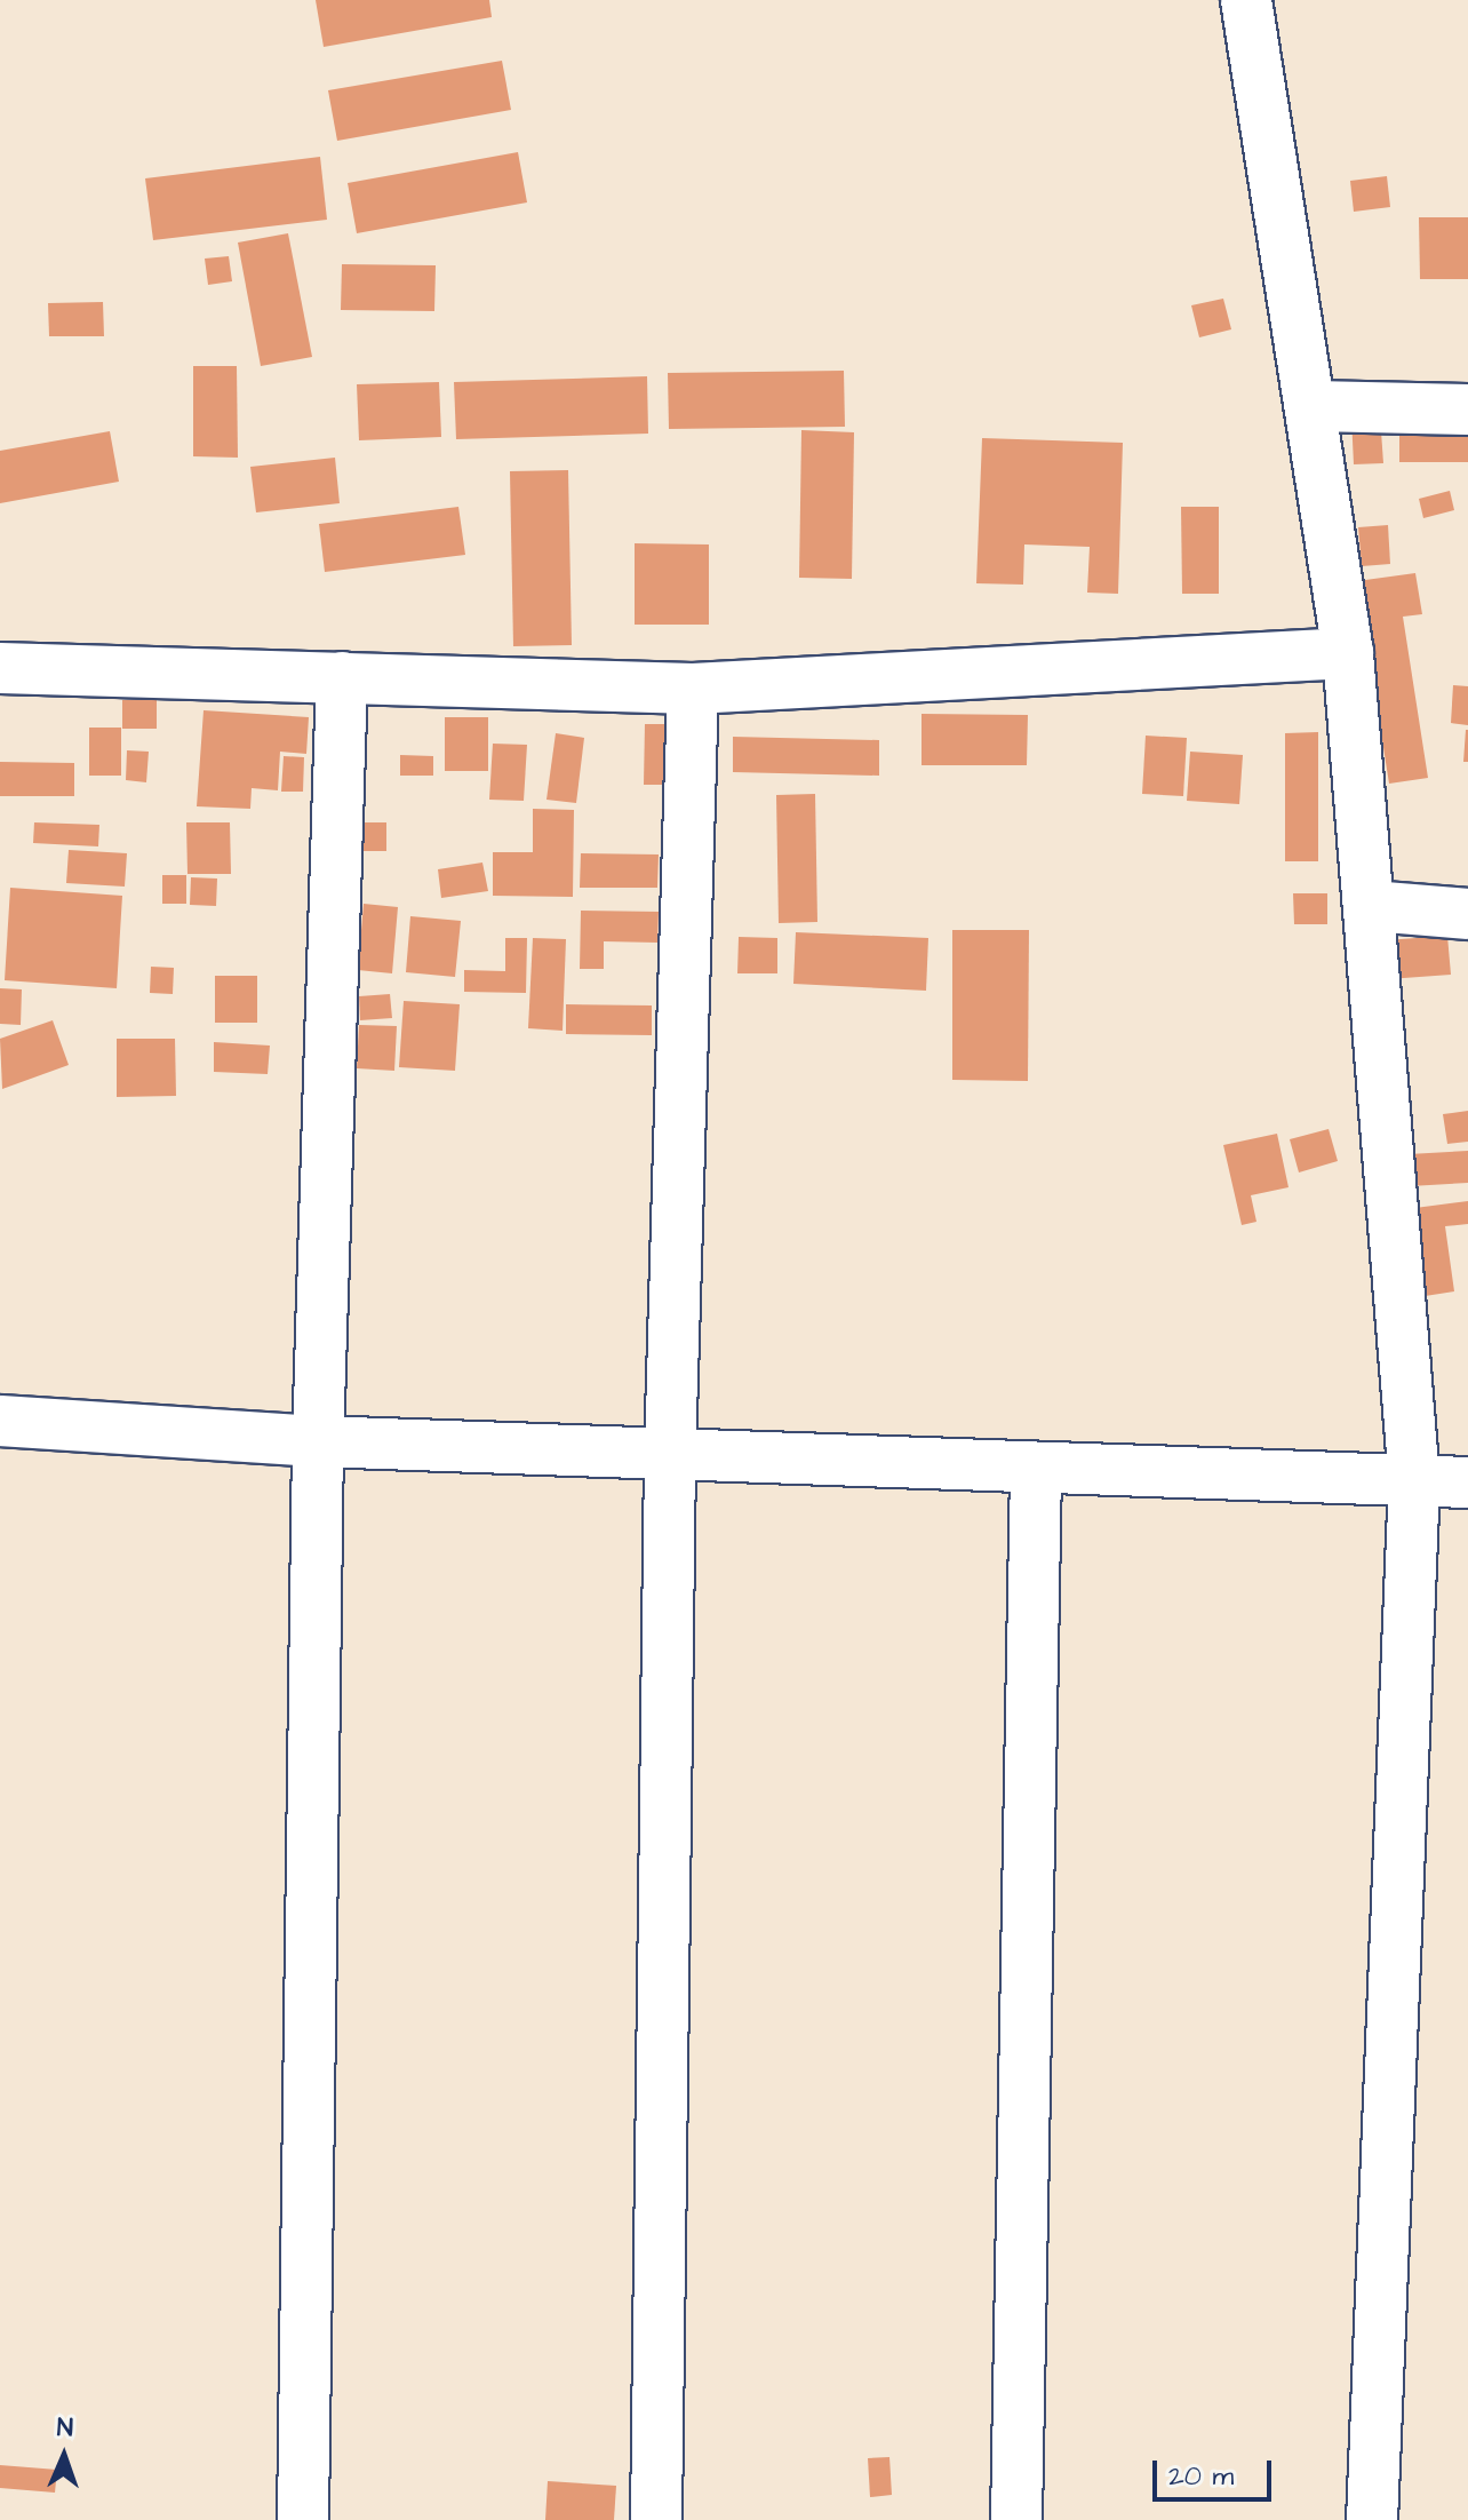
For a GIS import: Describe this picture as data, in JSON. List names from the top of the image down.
{
  "scale_bar": "20 m",
  "north": "top"
}
